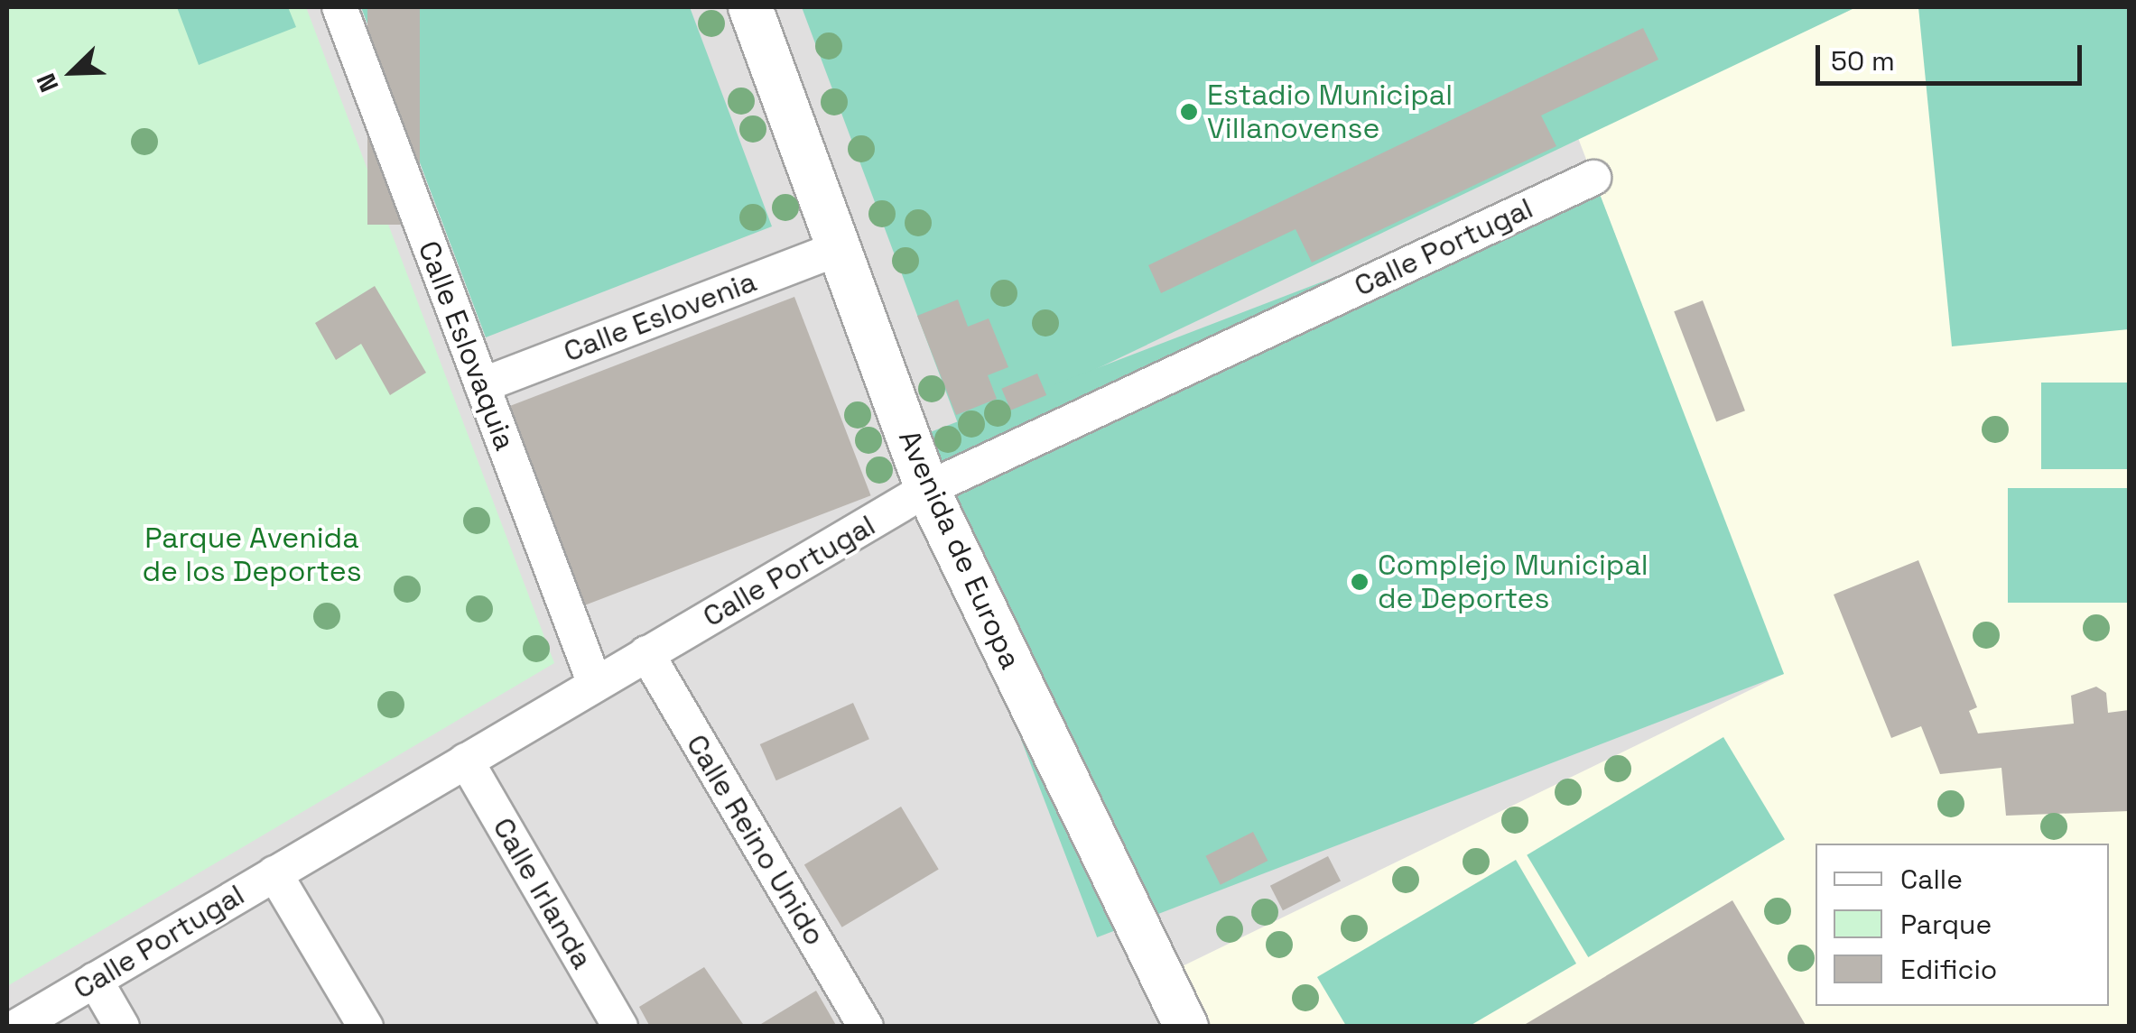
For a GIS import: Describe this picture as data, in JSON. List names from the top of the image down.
{
  "streets": {
    "street": [
      "Calle Portugal",
      "Calle Eslovenia",
      "Calle Eslovaquia",
      "Avenida de Europa",
      "Calle Reino Unido",
      "Calle Irlanda"
    ]
  },
  "crossings": [
    ["Calle Portugal", "Calle Eslovaquia"],
    ["Calle Portugal", "Avenida de Europa"],
    ["Calle Portugal", "Calle Reino Unido"],
    ["Calle Portugal", "Calle Irlanda"],
    ["Calle Eslovenia", "Calle Eslovaquia"],
    ["Calle Eslovenia", "Avenida de Europa"]
  ],
  "parks": ["Parque Avenida de los Deportes"],
  "places": ["Estadio Municipal Villanovense", "Complejo Municipal de Deportes"],
  "legend": ["Calle", "Parque", "Edificio"],
  "scale_bar": "50 m",
  "north": "bottom left"
}
